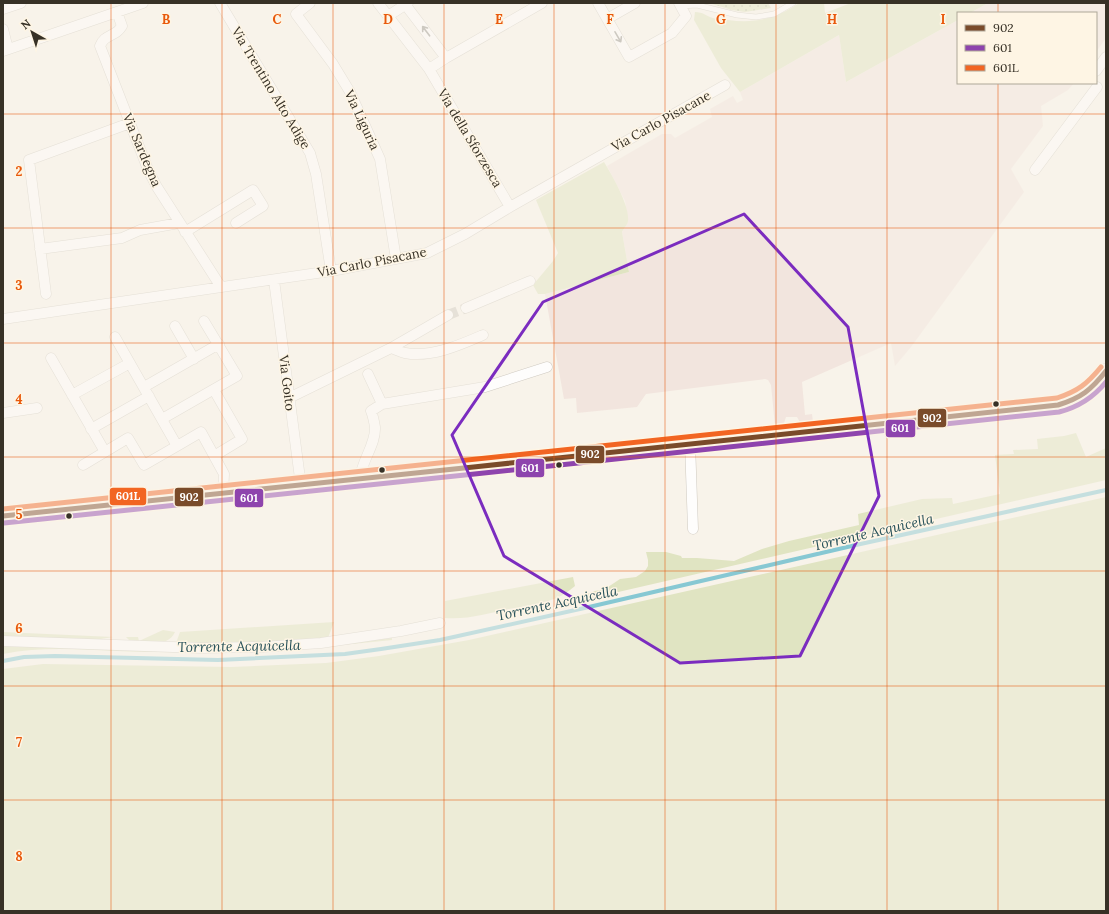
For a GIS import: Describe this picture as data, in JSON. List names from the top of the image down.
{
  "streets": {
    "street": [
      "Via Trentino Alto Adige",
      "Via Liguria",
      "Via Carlo Pisacane",
      "Via della Sforzesca",
      "Via Sardegna",
      "Via Goito"
    ]
  },
  "crossings": [
    ["Via Trentino Alto Adige", "Via Carlo Pisacane"],
    ["Via Liguria", "Via Carlo Pisacane"],
    ["Via Carlo Pisacane", "Via della Sforzesca"],
    ["Via Carlo Pisacane", "Via Sardegna"],
    ["Via Carlo Pisacane", "Via Goito"]
  ],
  "water": ["Torrente Acquicella"],
  "lines": ["transit line 601L", "transit line 902", "transit line 601"],
  "legend": ["902", "601", "601L"],
  "north": "top left",
  "grid": {
    "columns": [
      "B",
      "C",
      "D",
      "E",
      "F",
      "G",
      "H",
      "I"
    ],
    "rows": [
      "2",
      "3",
      "4",
      "5",
      "6",
      "7",
      "8"
    ]
  }
}
